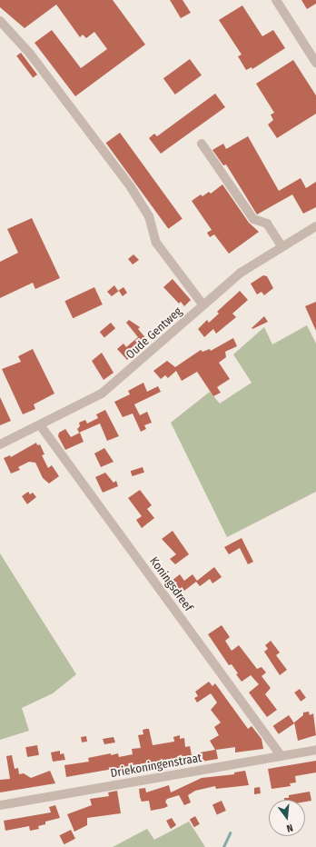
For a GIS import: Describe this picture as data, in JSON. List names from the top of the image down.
{
  "streets": {
    "street": ["Oude Gentweg", "Koningsdreef", "Driekoningenstraat"]
  },
  "crossings": [
    ["Oude Gentweg", "Koningsdreef"],
    ["Koningsdreef", "Driekoningenstraat"]
  ],
  "north": "bottom"
}
